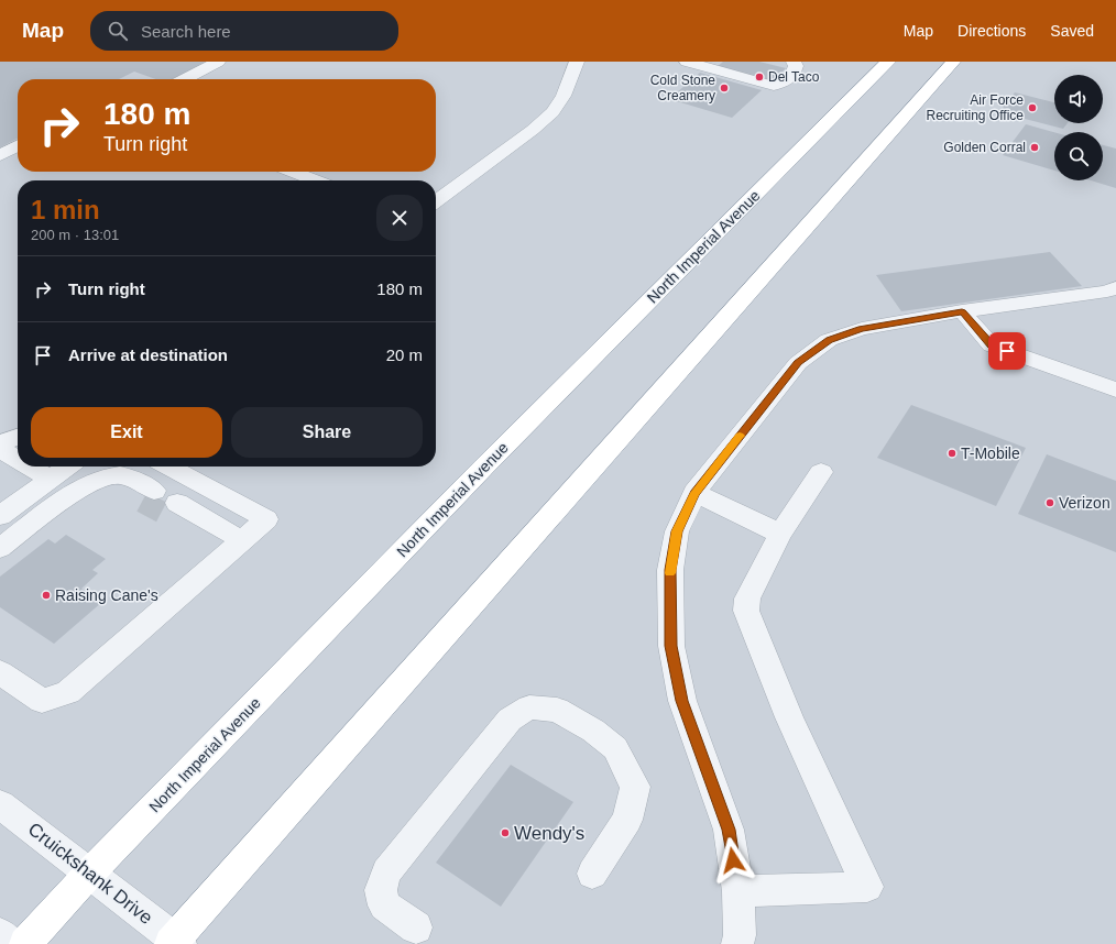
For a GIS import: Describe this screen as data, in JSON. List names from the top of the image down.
{
  "streets": {
    "highway": ["North Imperial Avenue"],
    "street": ["Cruickshank Drive"]
  },
  "crossings": [
    ["North Imperial Avenue", "Cruickshank Drive"]
  ],
  "places": [
    "Del Taco",
    "Cold Stone Creamery",
    "Air Force Recruiting Office",
    "Golden Corral",
    "T-Mobile",
    "Verizon",
    "Raising Cane's",
    "Wendy's"
  ],
  "page": {
    "header": "Map",
    "search": "Search here",
    "nav": ["Map", "Directions", "Saved"],
    "turn": ["180 m", "Turn right"],
    "heading": ["1 min", "200 m · 13:01"],
    "list": [
      {
        "name": "Turn right",
        "value": "180 m"
      },
      {
        "name": "Arrive at destination",
        "value": "20 m"
      }
    ],
    "buttons": ["Exit", "Share"]
  }
}
